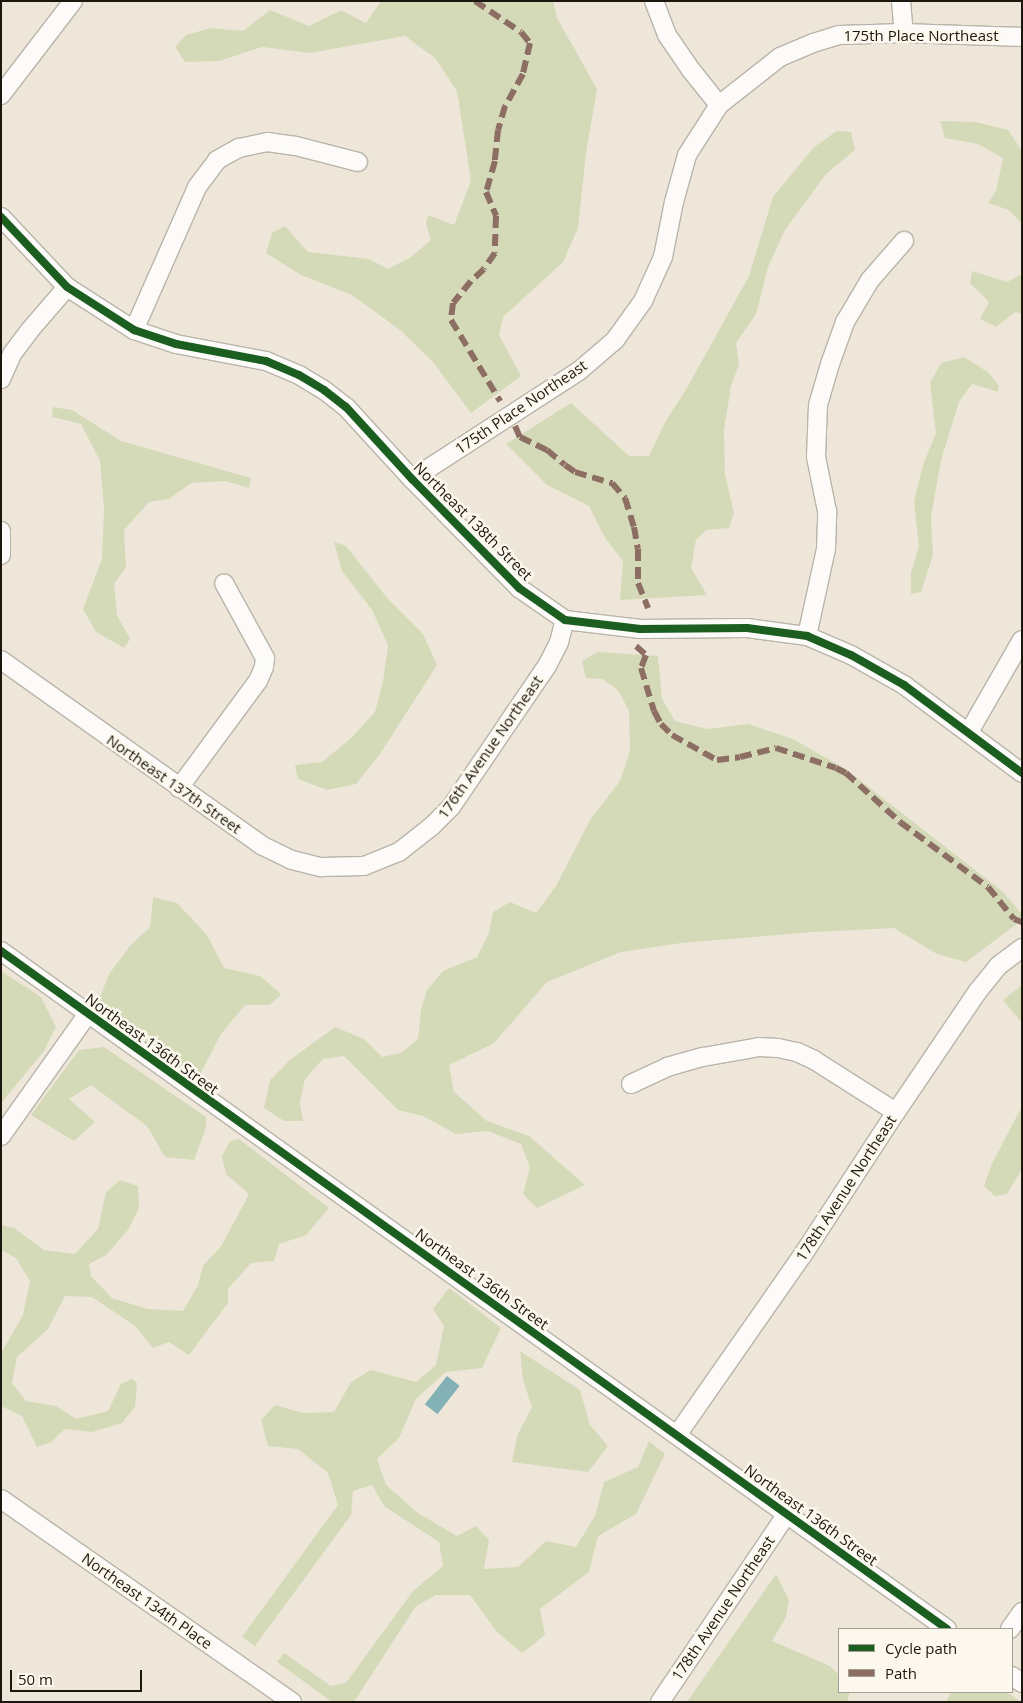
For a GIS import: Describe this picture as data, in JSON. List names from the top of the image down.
{
  "streets": {
    "street": [
      "175th Place Northeast",
      "Northeast 138th Street",
      "176th Avenue Northeast",
      "Northeast 137th Street",
      "Northeast 136th Street",
      "178th Avenue Northeast",
      "Northeast 134th Place"
    ]
  },
  "crossings": [
    ["175th Place Northeast", "Northeast 138th Street"],
    ["Northeast 138th Street", "176th Avenue Northeast"],
    ["176th Avenue Northeast", "Northeast 137th Street"],
    ["Northeast 136th Street", "178th Avenue Northeast"]
  ],
  "legend": ["Cycle path", "Path"],
  "scale_bar": "50 m"
}
